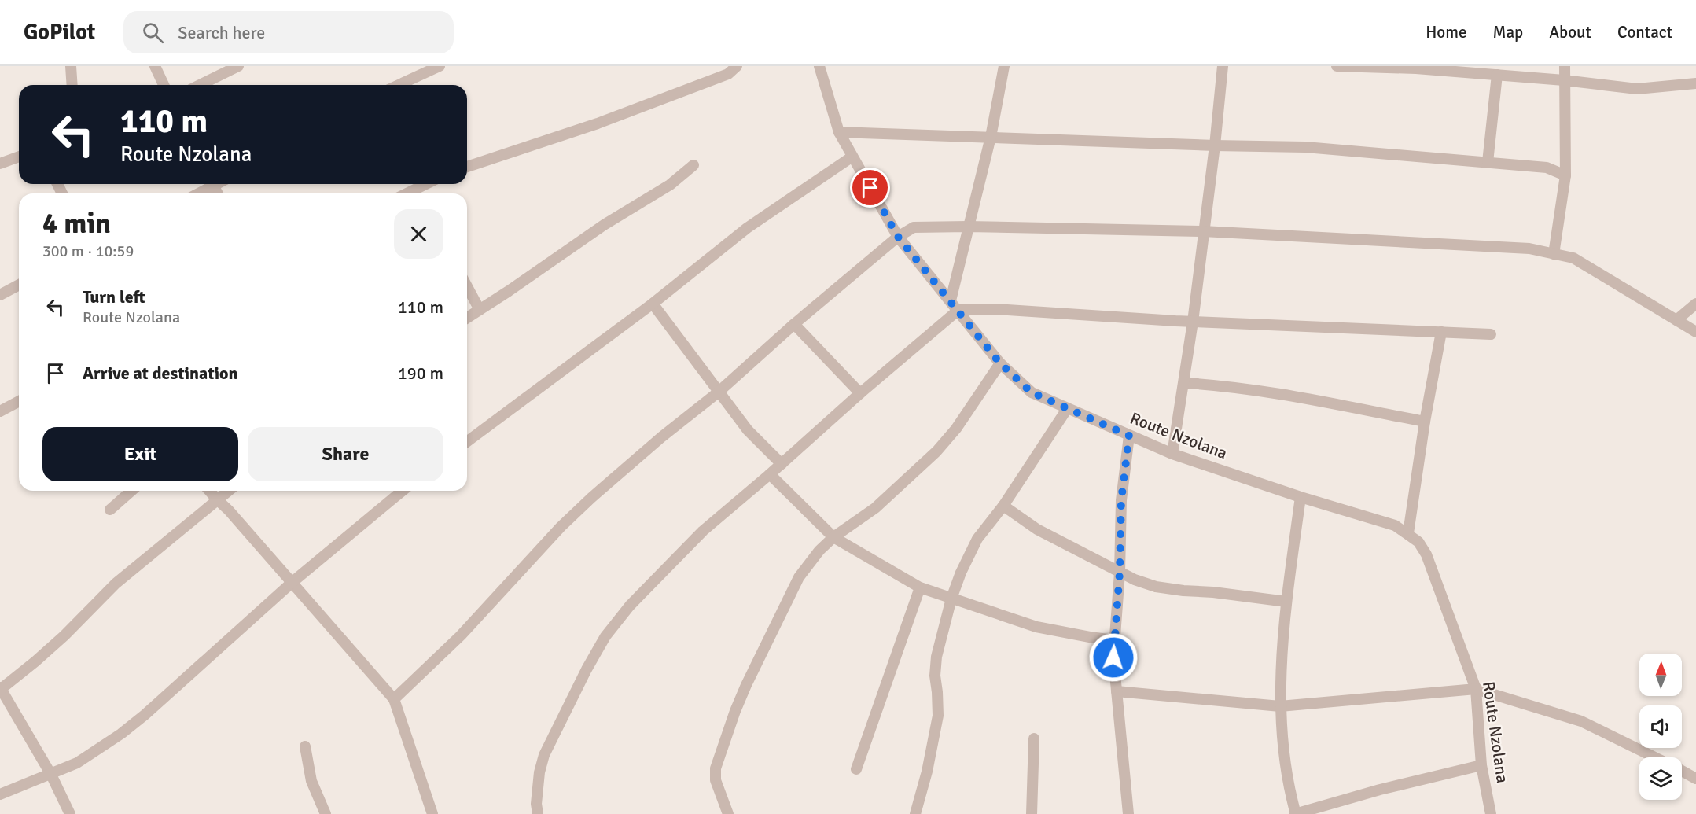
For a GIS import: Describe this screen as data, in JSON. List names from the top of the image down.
{
  "streets": {
    "street": ["Route Nzolana"]
  },
  "north": "top",
  "page": {
    "header": "GoPilot",
    "search": "Search here",
    "nav": [
      "Home",
      "Map",
      "About",
      "Contact"
    ],
    "turn": ["110 m", "Route Nzolana"],
    "heading": ["4 min", "300 m · 10:59"],
    "list": [
      {
        "name": "Turn left",
        "note": "Route Nzolana",
        "value": "110 m"
      },
      {
        "name": "Arrive at destination",
        "value": "190 m"
      }
    ],
    "buttons": ["Exit", "Share"]
  }
}
